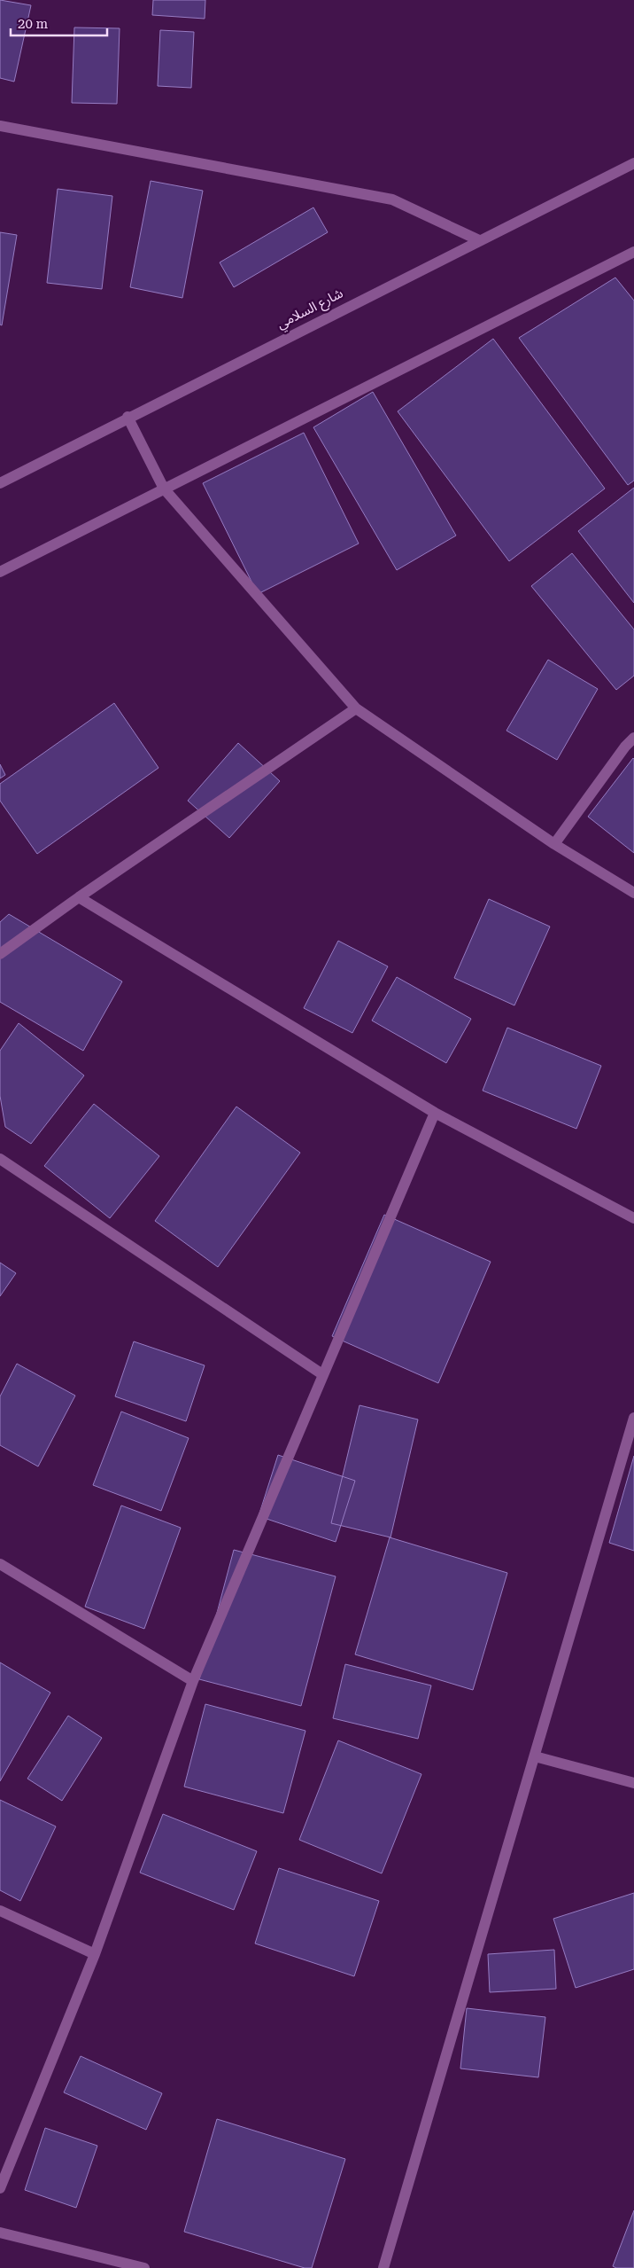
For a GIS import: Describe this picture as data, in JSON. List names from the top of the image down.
{
  "streets": {
    "street": ["شارع السلامي"]
  },
  "scale_bar": "20 m"
}
